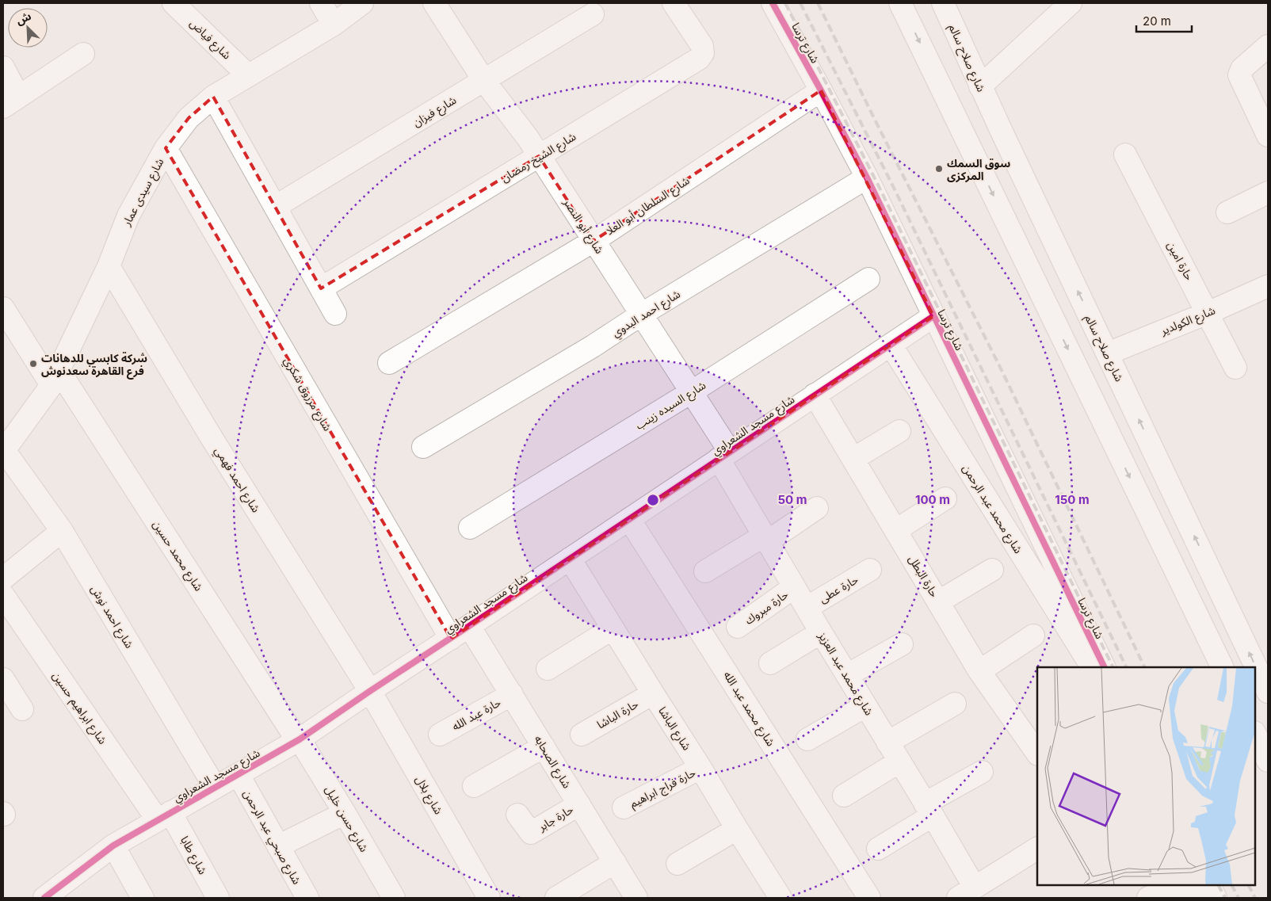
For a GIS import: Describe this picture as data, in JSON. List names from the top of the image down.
{
  "streets": {
    "main road": [
      "شارع فياض",
      "شارع ترسا",
      "شارع صلاح سالم",
      "شارع فيزان",
      "شارع الشيخ رمضان",
      "شارع سيدى عمار",
      "شارع السلطان أبو العلا",
      "شارع أبو النصر",
      "حارة امين",
      "شارع احمد البدوي",
      "شارع الكولدير",
      "شارع مرزوق شكري",
      "شارع السيده زينب",
      "شارع مسجد الشعراوي",
      "شارع احمد فهمي",
      "شارع محمد عبد الرحمن",
      "شارع محمد حسين",
      "حارة البطل",
      "حارة عطى",
      "حارة مبروك",
      "شارع احمد نوش",
      "شارع محمد عبد العزيز",
      "شارع ابراهيم حسين",
      "شارع محمد عبد الله",
      "حارة عبد الله",
      "حارة الباشا",
      "شارع الباشا",
      "شارع الصحابه",
      "حارة فراج ابراهيم",
      "شارع بلال",
      "حارة جابر",
      "شارع حسن خليل",
      "شارع صبحي عبد الرحمن",
      "شارع طابا"
    ]
  },
  "crossings": [
    ["شارع فياض", "شارع سيدى عمار"],
    ["شارع ترسا", "شارع السلطان أبو العلا"],
    ["شارع ترسا", "شارع احمد البدوي"],
    ["شارع ترسا", "شارع مسجد الشعراوي"],
    ["شارع صلاح سالم", "شارع الكولدير"],
    ["شارع فيزان", "شارع أبو النصر"],
    ["شارع الشيخ رمضان", "شارع أبو النصر"],
    ["شارع سيدى عمار", "شارع مرزوق شكري"],
    ["شارع سيدى عمار", "شارع احمد فهمي"],
    ["شارع سيدى عمار", "شارع محمد حسين"],
    ["شارع سيدى عمار", "شارع احمد نوش"],
    ["شارع السلطان أبو العلا", "شارع أبو النصر"],
    ["شارع أبو النصر", "شارع احمد البدوي"],
    ["شارع أبو النصر", "شارع السيده زينب"],
    ["شارع أبو النصر", "شارع مسجد الشعراوي"],
    ["شارع أبو النصر", "شارع محمد عبد العزيز"],
    ["حارة امين", "شارع الكولدير"],
    ["شارع مرزوق شكري", "شارع مسجد الشعراوي"],
    ["شارع مسجد الشعراوي", "شارع احمد فهمي"],
    ["شارع مسجد الشعراوي", "شارع محمد عبد الرحمن"],
    ["شارع مسجد الشعراوي", "شارع محمد حسين"],
    ["شارع مسجد الشعراوي", "حارة البطل"],
    ["شارع مسجد الشعراوي", "شارع احمد نوش"],
    ["شارع مسجد الشعراوي", "شارع محمد عبد العزيز"],
    ["شارع مسجد الشعراوي", "شارع ابراهيم حسين"],
    ["شارع مسجد الشعراوي", "شارع محمد عبد الله"],
    ["شارع مسجد الشعراوي", "شارع الباشا"],
    ["شارع مسجد الشعراوي", "شارع الصحابه"],
    ["شارع مسجد الشعراوي", "شارع بلال"],
    ["شارع مسجد الشعراوي", "شارع حسن خليل"],
    ["شارع مسجد الشعراوي", "شارع صبحي عبد الرحمن"],
    ["شارع مسجد الشعراوي", "شارع طابا"],
    ["شارع احمد فهمي", "شارع بلال"],
    ["شارع محمد حسين", "شارع حسن خليل"],
    ["حارة عطى", "شارع محمد عبد العزيز"],
    ["حارة مبروك", "شارع محمد عبد العزيز"],
    ["شارع ابراهيم حسين", "شارع طابا"],
    ["حارة عبد الله", "شارع الصحابه"],
    ["حارة الباشا", "شارع الباشا"],
    ["شارع الباشا", "حارة فراج ابراهيم"],
    ["شارع الصحابه", "حارة جابر"]
  ],
  "places": ["سوق السمك المركزى", "شركة كابسي للدهانات فرع القاهرة سعدنوش"],
  "scale_bar": "20 m",
  "north": "top left",
  "rings": ["50 m", "100 m", "150 m"]
}
